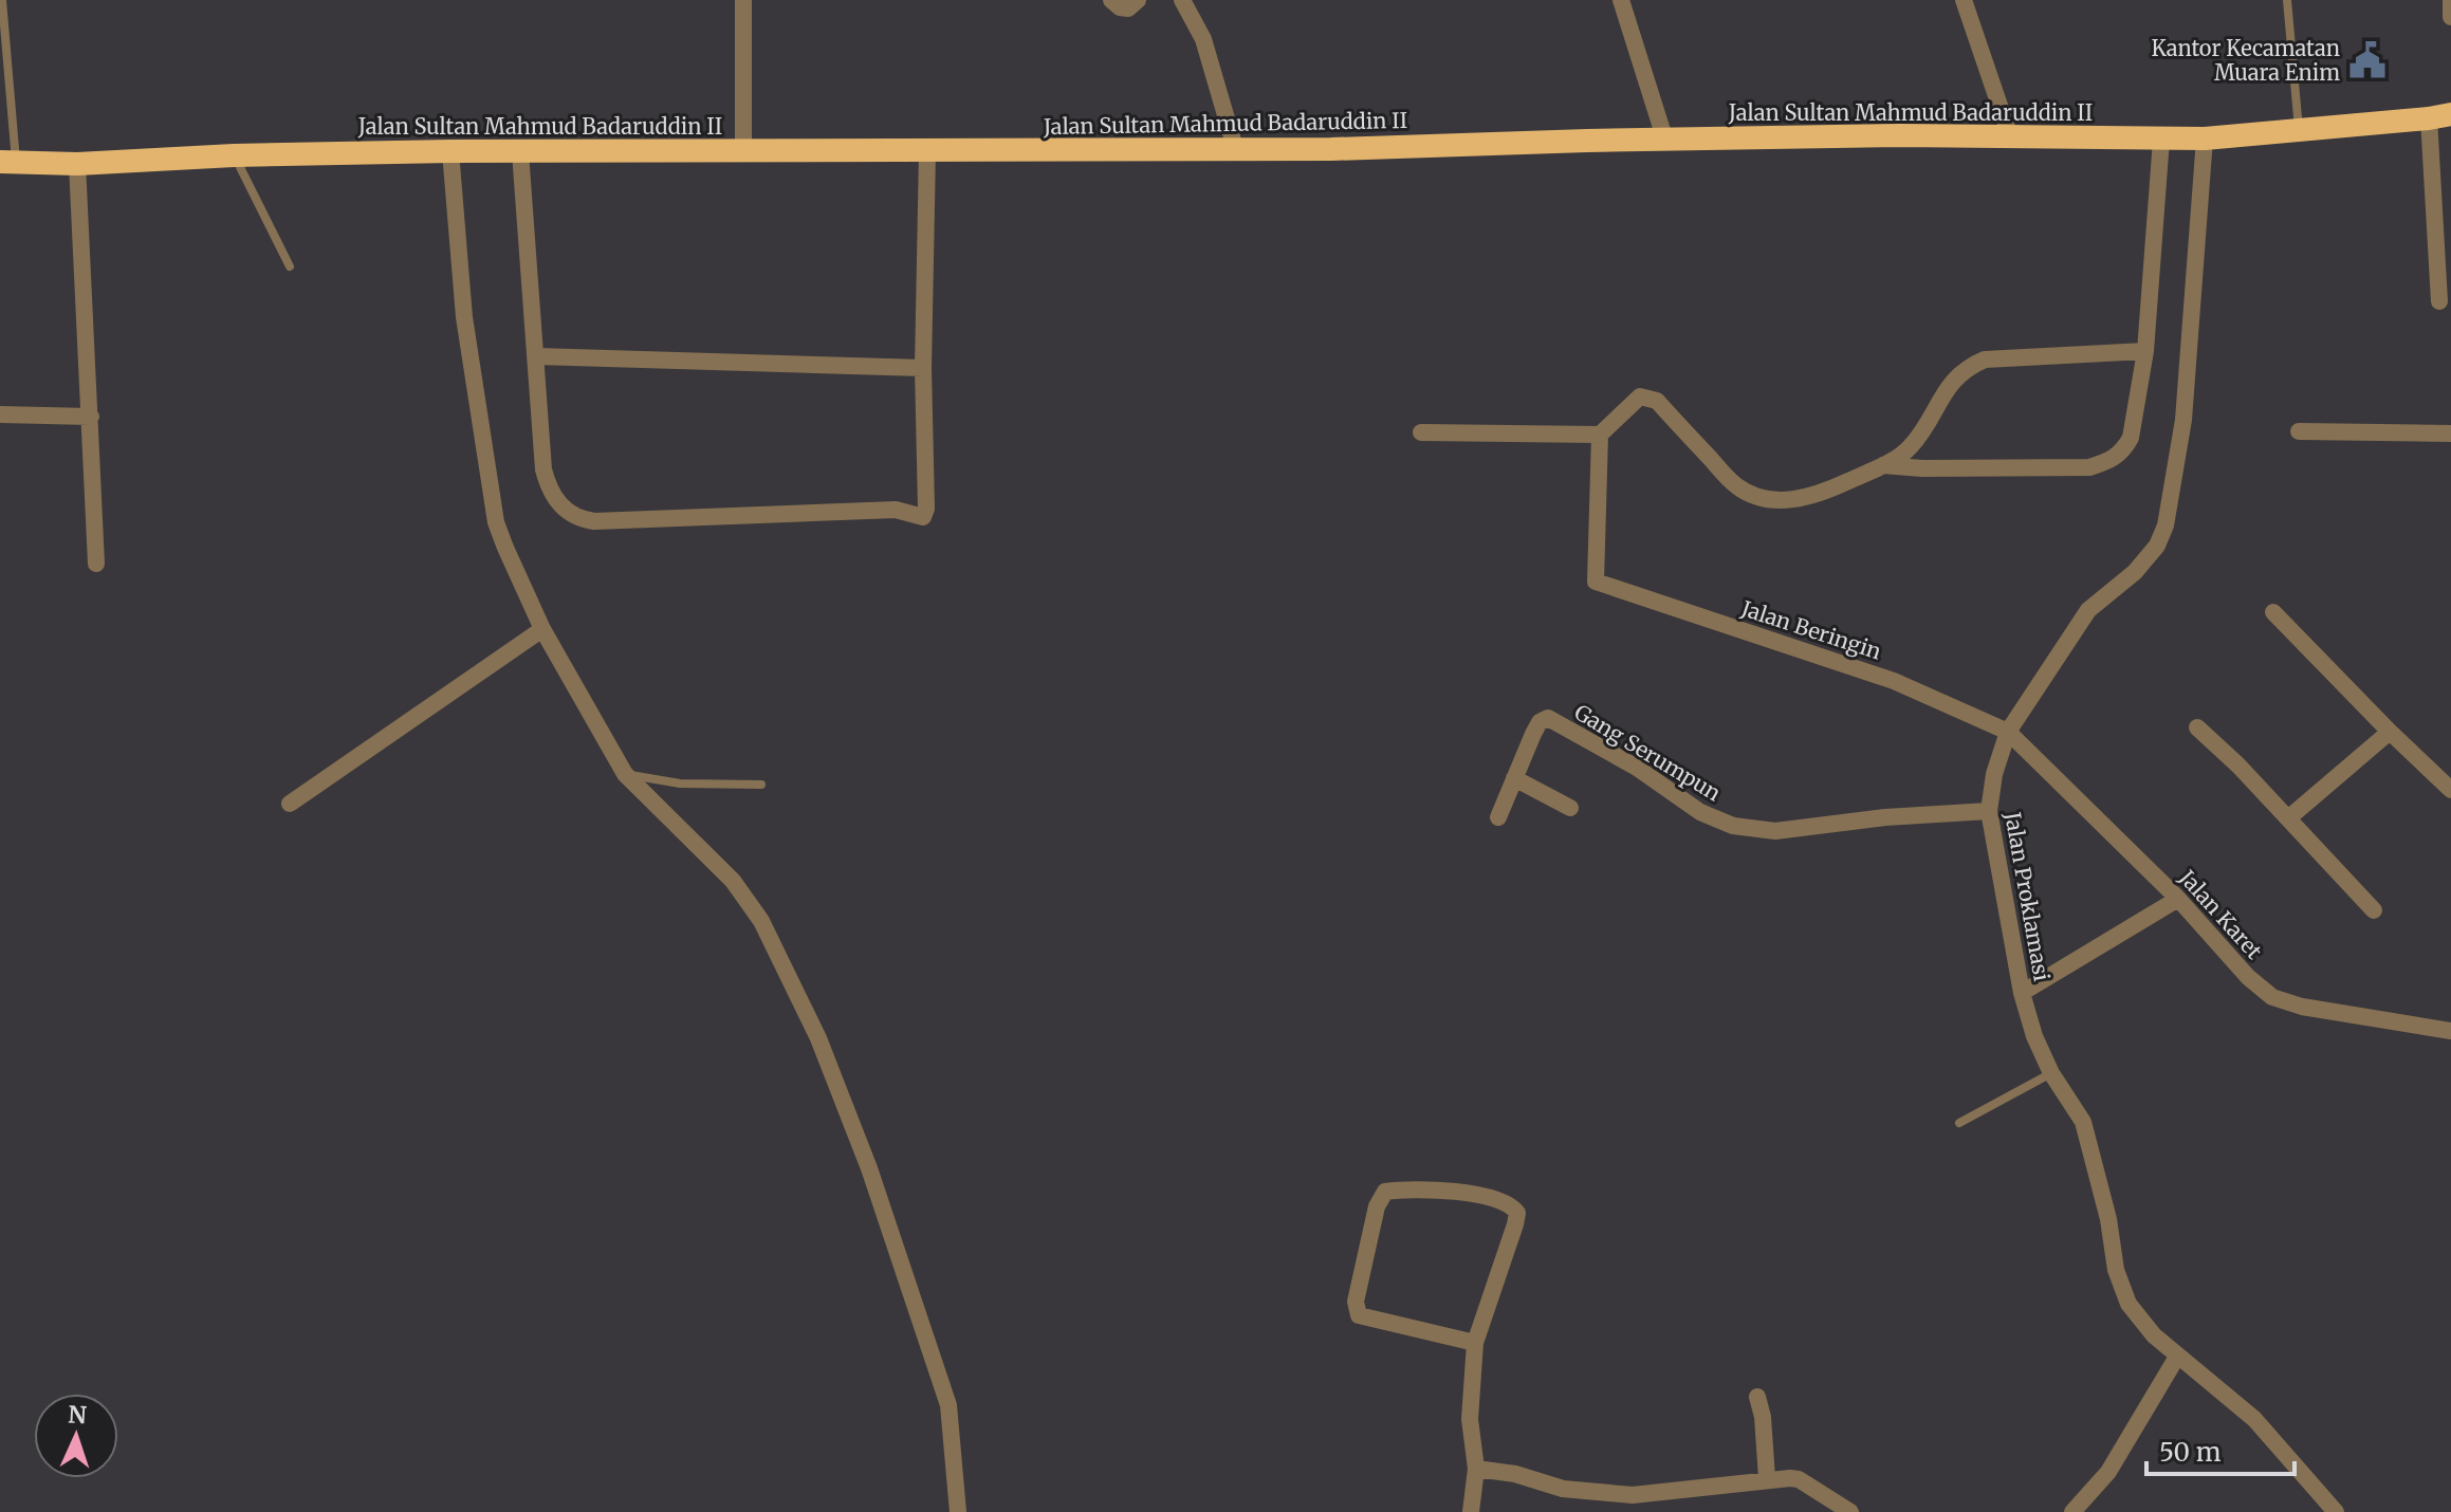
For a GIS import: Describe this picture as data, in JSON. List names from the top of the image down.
{
  "streets": {
    "highway": ["Jalan Sultan Mahmud Badaruddin II"],
    "street": [
      "Jalan Beringin",
      "Gang Serumpun",
      "Jalan Proklamasi",
      "Jalan Karet"
    ]
  },
  "crossings": [
    ["Jalan Sultan Mahmud Badaruddin II", "Jalan Proklamasi"],
    ["Jalan Beringin", "Jalan Proklamasi"],
    ["Jalan Beringin", "Jalan Karet"],
    ["Gang Serumpun", "Jalan Proklamasi"],
    ["Jalan Proklamasi", "Jalan Karet"]
  ],
  "places": {
    "public building": ["Kantor Kecamatan Muara Enim"]
  },
  "scale_bar": "50 m",
  "north": "top"
}
